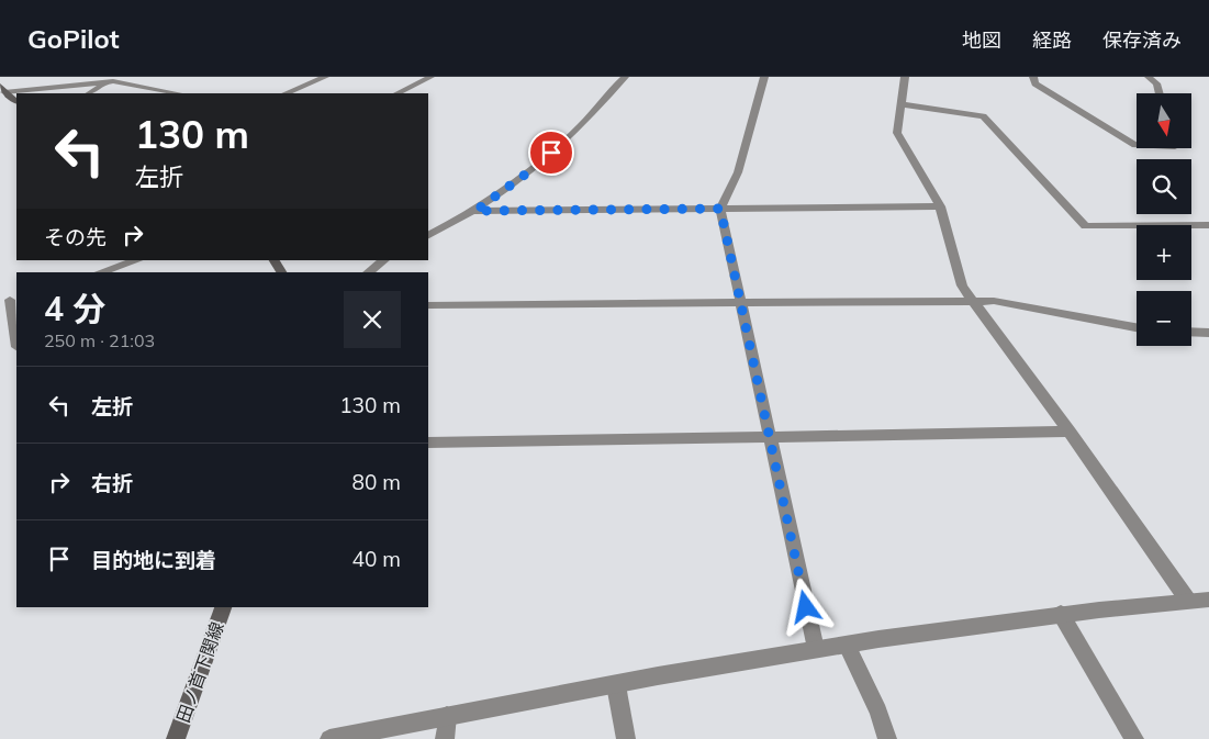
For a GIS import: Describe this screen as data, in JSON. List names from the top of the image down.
{
  "streets": {
    "main road": ["田ノ首下関線"]
  },
  "north": "bottom",
  "page": {
    "header": "GoPilot",
    "nav": ["地図", "経路", "保存済み"],
    "map_buttons": ["+", "−"],
    "turn": ["130 m", "左折"],
    "then": "その先",
    "heading": ["4 分", "250 m · 21:03"],
    "list": [
      {
        "name": "左折",
        "value": "130 m"
      },
      {
        "name": "右折",
        "value": "80 m"
      },
      {
        "name": "目的地に到着",
        "value": "40 m"
      }
    ]
  }
}
